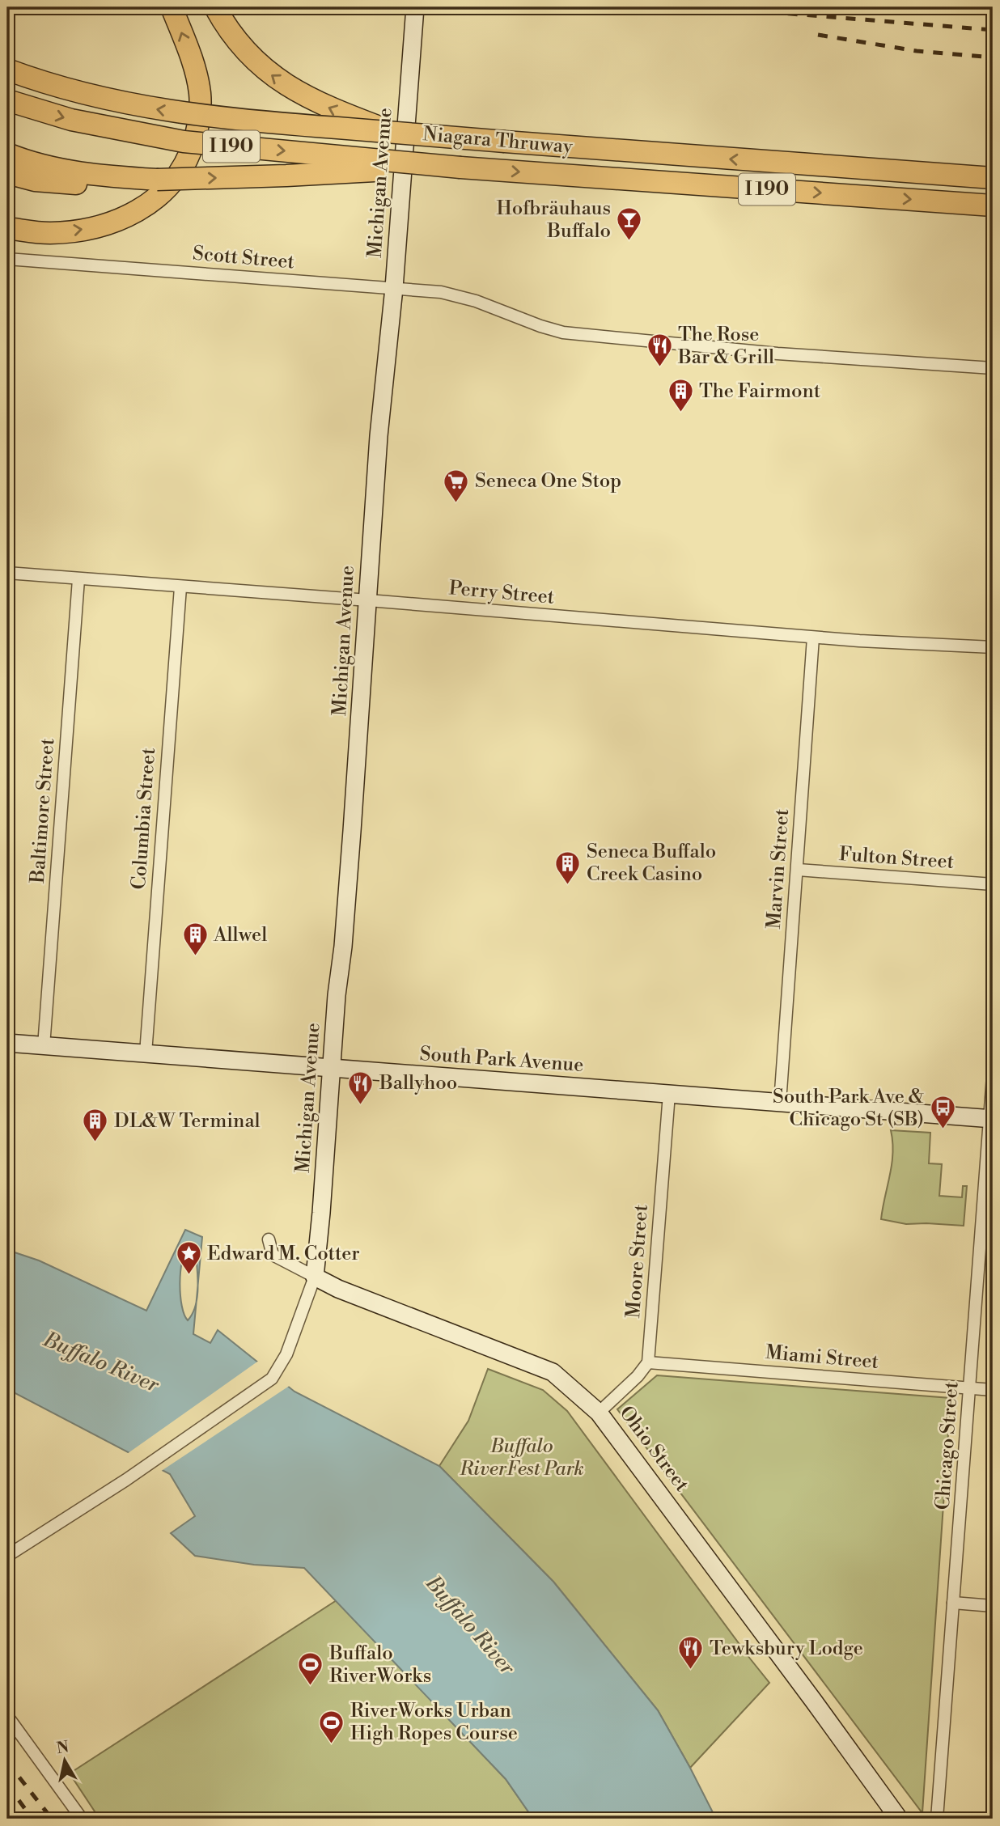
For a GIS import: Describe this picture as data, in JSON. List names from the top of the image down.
{
  "streets": {
    "highway": ["Niagara Thruway", "I 190"],
    "street": [
      "Michigan Avenue",
      "Scott Street",
      "Perry Street",
      "Baltimore Street",
      "Columbia Street",
      "Fulton Street",
      "Marvin Street",
      "South Park Avenue",
      "Moore Street",
      "Miami Street",
      "Chicago Street",
      "Ohio Street"
    ]
  },
  "crossings": [
    ["Michigan Avenue", "Scott Street"],
    ["Michigan Avenue", "Perry Street"],
    ["Michigan Avenue", "South Park Avenue"],
    ["Michigan Avenue", "Ohio Street"],
    ["Perry Street", "Baltimore Street"],
    ["Perry Street", "Columbia Street"],
    ["Perry Street", "Marvin Street"],
    ["Baltimore Street", "South Park Avenue"],
    ["Columbia Street", "South Park Avenue"],
    ["Fulton Street", "Marvin Street"],
    ["Marvin Street", "South Park Avenue"],
    ["South Park Avenue", "Moore Street"],
    ["South Park Avenue", "Chicago Street"],
    ["Moore Street", "Miami Street"],
    ["Miami Street", "Chicago Street"]
  ],
  "water": ["Buffalo River"],
  "parks": ["Buffalo RiverFest Park"],
  "places": {
    "bar": ["Hofbräuhaus Buffalo"],
    "restaurant": ["The Rose Bar & Grill", "Ballyhoo", "Tewksbury Lodge"],
    "building": [
      "The Fairmont",
      "Seneca Buffalo Creek Casino",
      "Allwel",
      "DL&W Terminal"
    ],
    "supermarket": ["Seneca One Stop"],
    "bus stop": ["South Park Ave & Chicago St (SB)"],
    "place": ["Edward M. Cotter"],
    "sports": ["Buffalo RiverWorks", "RiverWorks Urban High Ropes Course"]
  },
  "north": "top"
}
